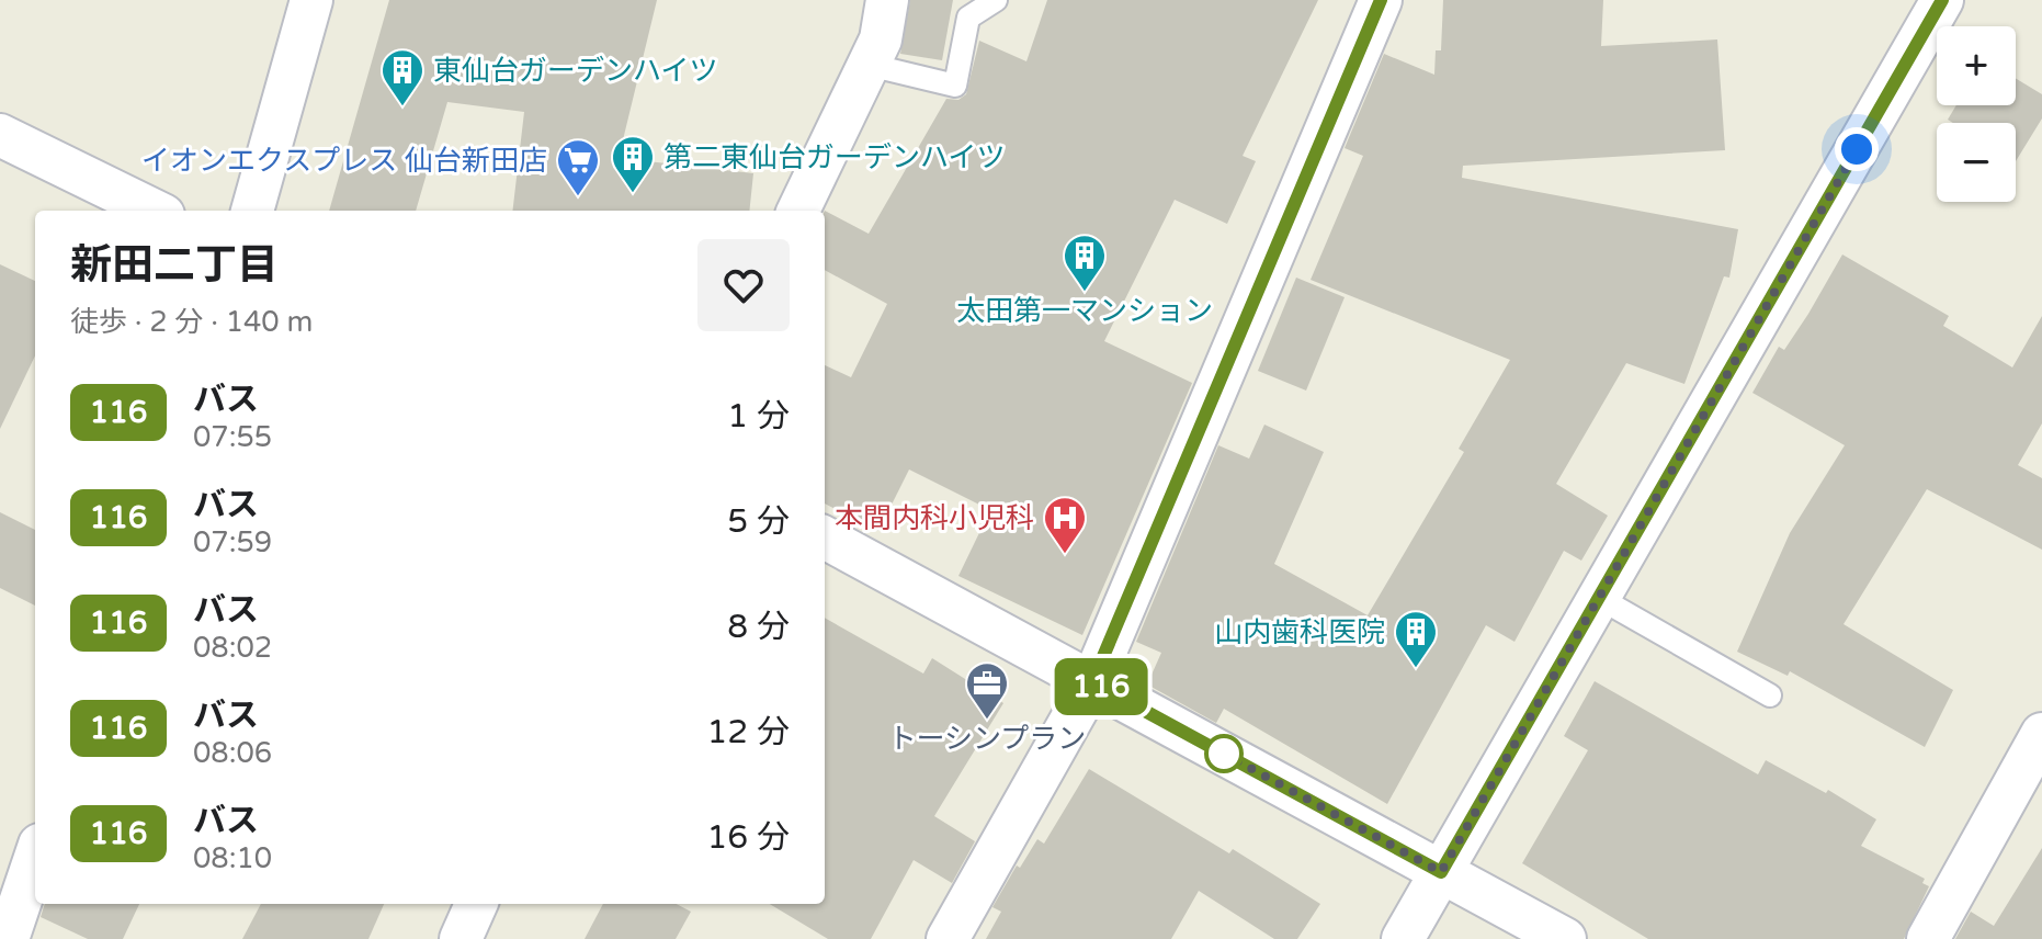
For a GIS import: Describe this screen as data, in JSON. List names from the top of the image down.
{
  "places": {
    "building": [
      "東仙台ガーデンハイツ",
      "第二東仙台ガーデンハイツ",
      "太田第一マンション",
      "山内歯科医院"
    ],
    "supermarket": ["イオンエクスプレス 仙台新田店"],
    "hospital": ["本間内科小児科"],
    "office": ["トーシンプラン"]
  },
  "lines": ["bus line 116"],
  "page": {
    "on_map": "116",
    "map_buttons": ["+", "−"],
    "heading": ["新田二丁目", "徒歩 · 2 分 · 140 m"],
    "list": [
      {
        "mark": "116",
        "name": "バス",
        "note": "07:55",
        "value": "1 分"
      },
      {
        "mark": "116",
        "name": "バス",
        "note": "07:59",
        "value": "5 分"
      },
      {
        "mark": "116",
        "name": "バス",
        "note": "08:02",
        "value": "8 分"
      },
      {
        "mark": "116",
        "name": "バス",
        "note": "08:06",
        "value": "12 分"
      },
      {
        "mark": "116",
        "name": "バス",
        "note": "08:10",
        "value": "16 分"
      }
    ]
  }
}
